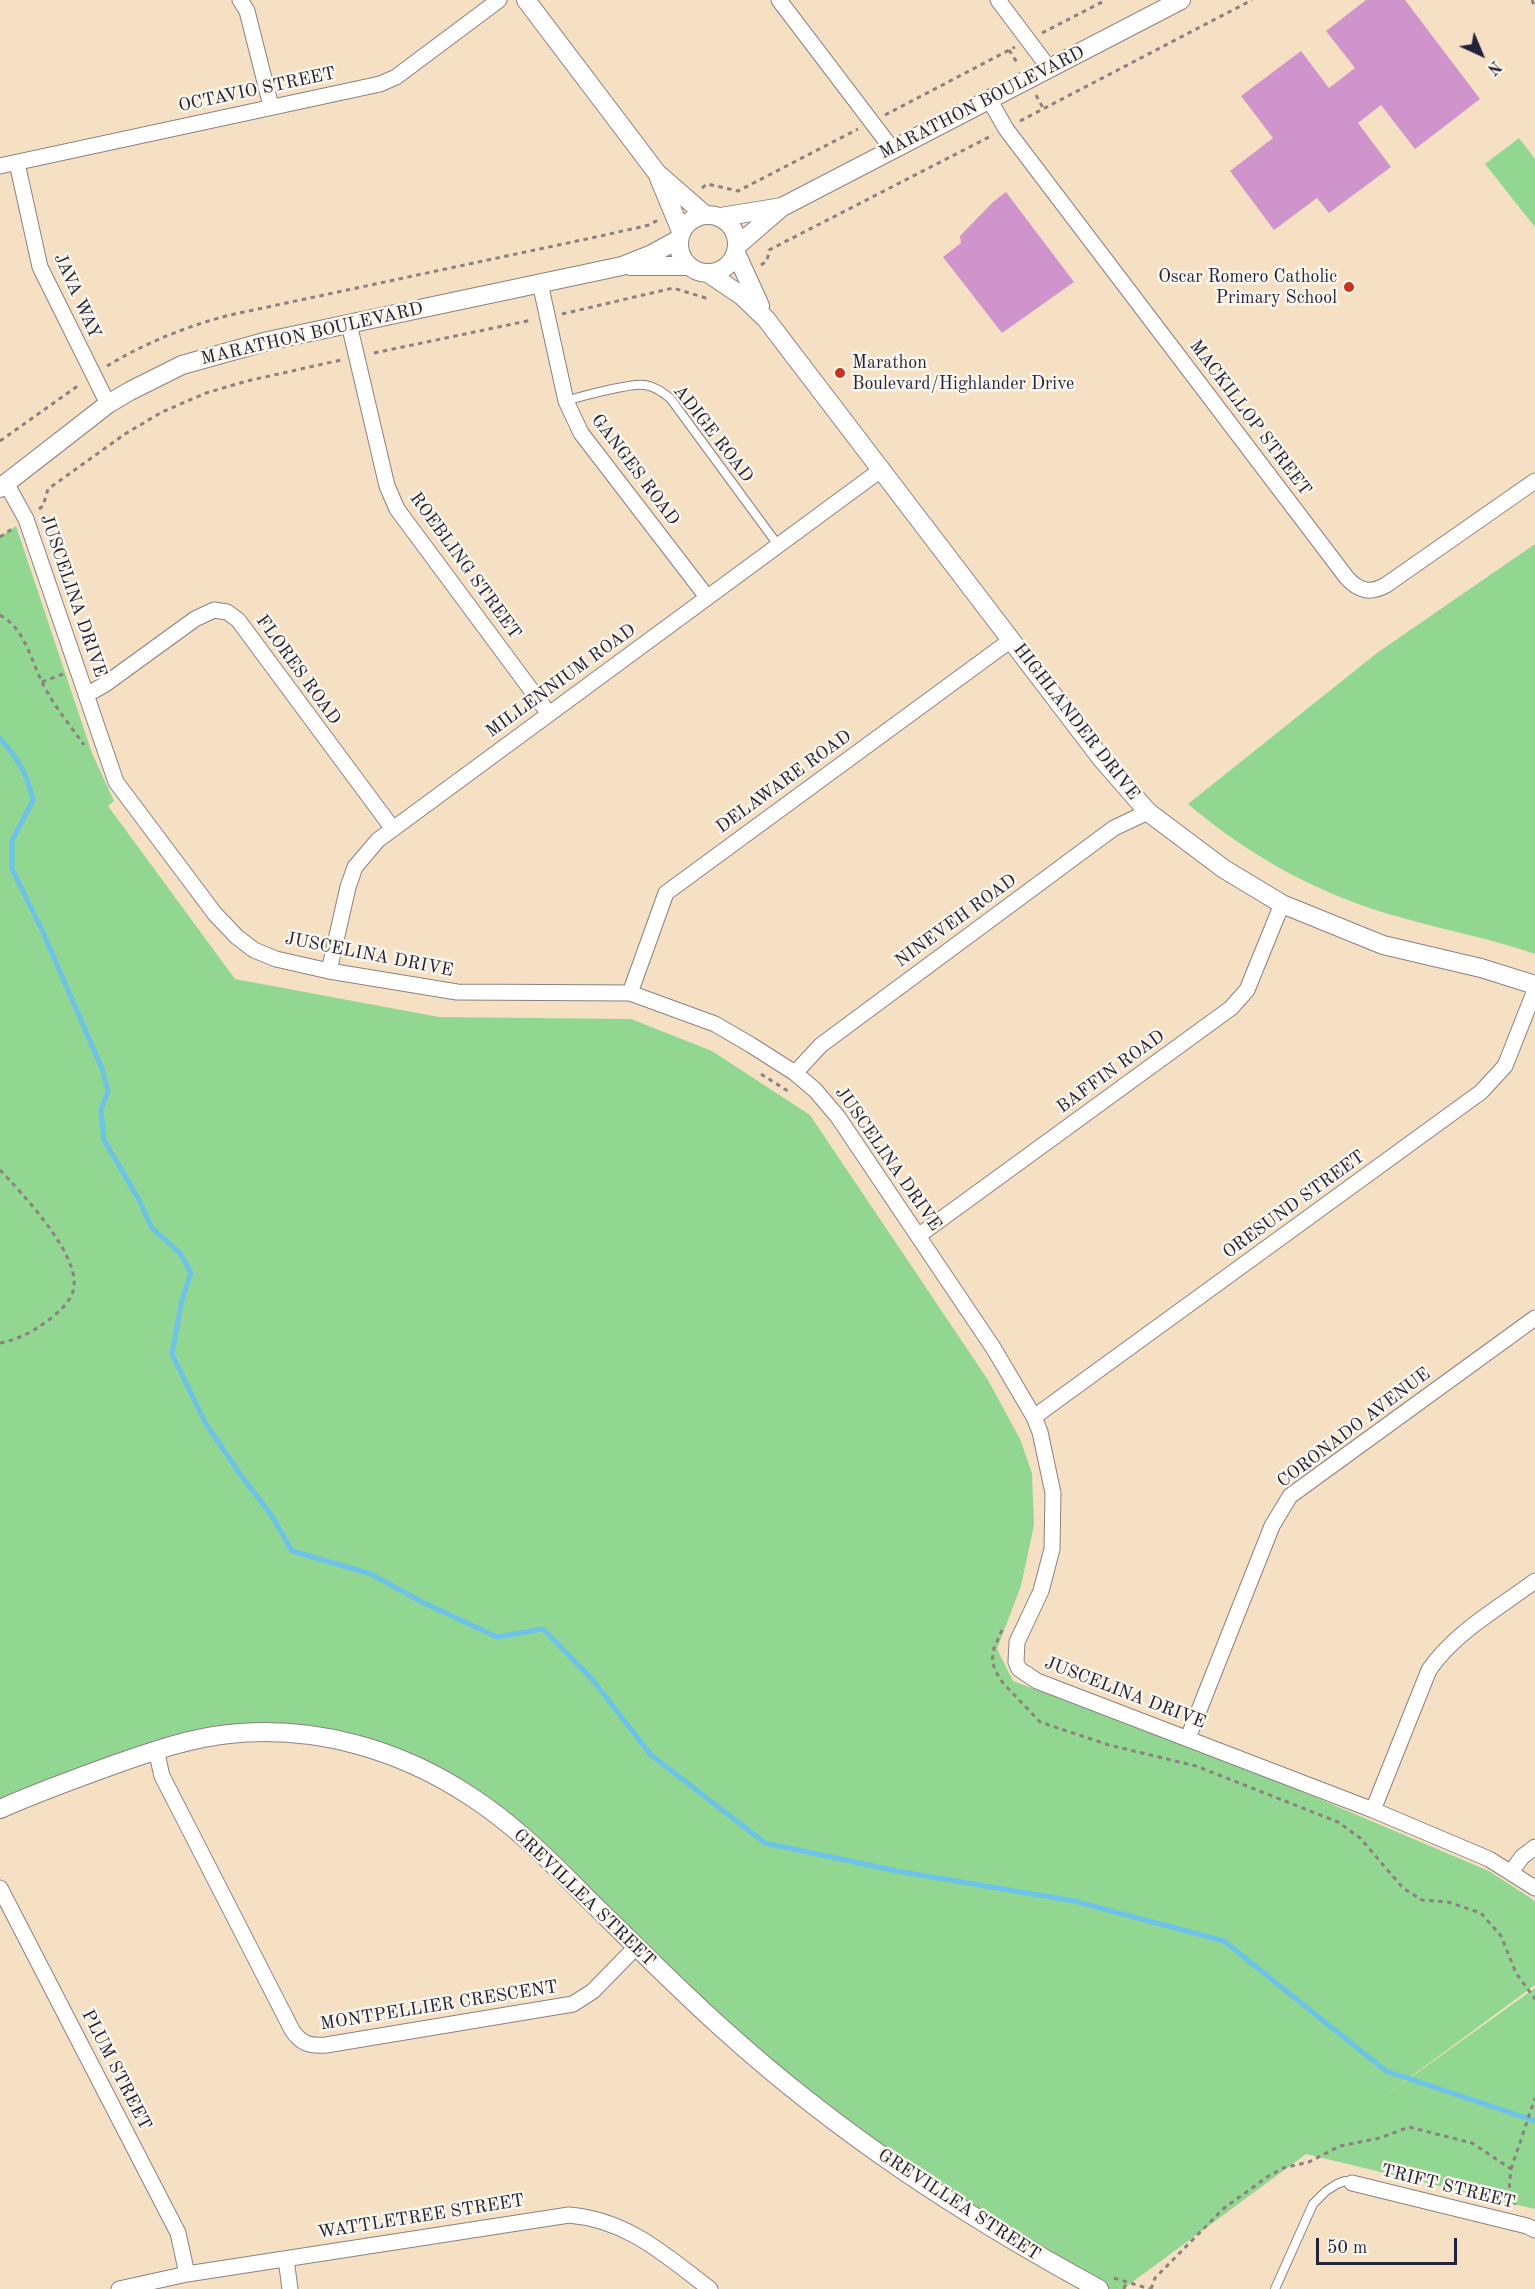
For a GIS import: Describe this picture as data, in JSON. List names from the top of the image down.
{
  "streets": {
    "street": [
      "OCTAVIO STREET",
      "MARATHON BOULEVARD",
      "JAVA WAY",
      "MACKILLOP STREET",
      "GANGES ROAD",
      "ROEBLING STREET",
      "JUSCELINA DRIVE",
      "FLORES ROAD",
      "MILLENNIUM ROAD",
      "HIGHLANDER DRIVE",
      "DELAWARE ROAD",
      "NINEVEH ROAD",
      "BAFFIN ROAD",
      "ORESUND STREET",
      "CORONADO AVENUE",
      "GREVILLEA STREET",
      "MONTPELLIER CRESCENT",
      "PLUM STREET",
      "TRIFT STREET",
      "WATTLETREE STREET"
    ],
    "lane": ["ADIGE ROAD"]
  },
  "crossings": [
    ["OCTAVIO STREET", "JAVA WAY"],
    ["MARATHON BOULEVARD", "JAVA WAY"],
    ["MARATHON BOULEVARD", "MACKILLOP STREET"],
    ["MARATHON BOULEVARD", "GANGES ROAD"],
    ["MARATHON BOULEVARD", "ROEBLING STREET"],
    ["MARATHON BOULEVARD", "JUSCELINA DRIVE"],
    ["MARATHON BOULEVARD", "HIGHLANDER DRIVE"],
    ["ADIGE ROAD", "GANGES ROAD"],
    ["ADIGE ROAD", "MILLENNIUM ROAD"],
    ["GANGES ROAD", "MILLENNIUM ROAD"],
    ["ROEBLING STREET", "MILLENNIUM ROAD"],
    ["JUSCELINA DRIVE", "FLORES ROAD"],
    ["JUSCELINA DRIVE", "MILLENNIUM ROAD"],
    ["JUSCELINA DRIVE", "DELAWARE ROAD"],
    ["JUSCELINA DRIVE", "NINEVEH ROAD"],
    ["JUSCELINA DRIVE", "BAFFIN ROAD"],
    ["JUSCELINA DRIVE", "ORESUND STREET"],
    ["JUSCELINA DRIVE", "CORONADO AVENUE"],
    ["FLORES ROAD", "MILLENNIUM ROAD"],
    ["MILLENNIUM ROAD", "HIGHLANDER DRIVE"],
    ["HIGHLANDER DRIVE", "DELAWARE ROAD"],
    ["HIGHLANDER DRIVE", "NINEVEH ROAD"],
    ["HIGHLANDER DRIVE", "BAFFIN ROAD"],
    ["GREVILLEA STREET", "MONTPELLIER CRESCENT"],
    ["PLUM STREET", "WATTLETREE STREET"]
  ],
  "places": ["Oscar Romero Catholic Primary School", "Marathon Boulevard/Highlander Drive"],
  "scale_bar": "50 m",
  "north": "bottom right"
}
